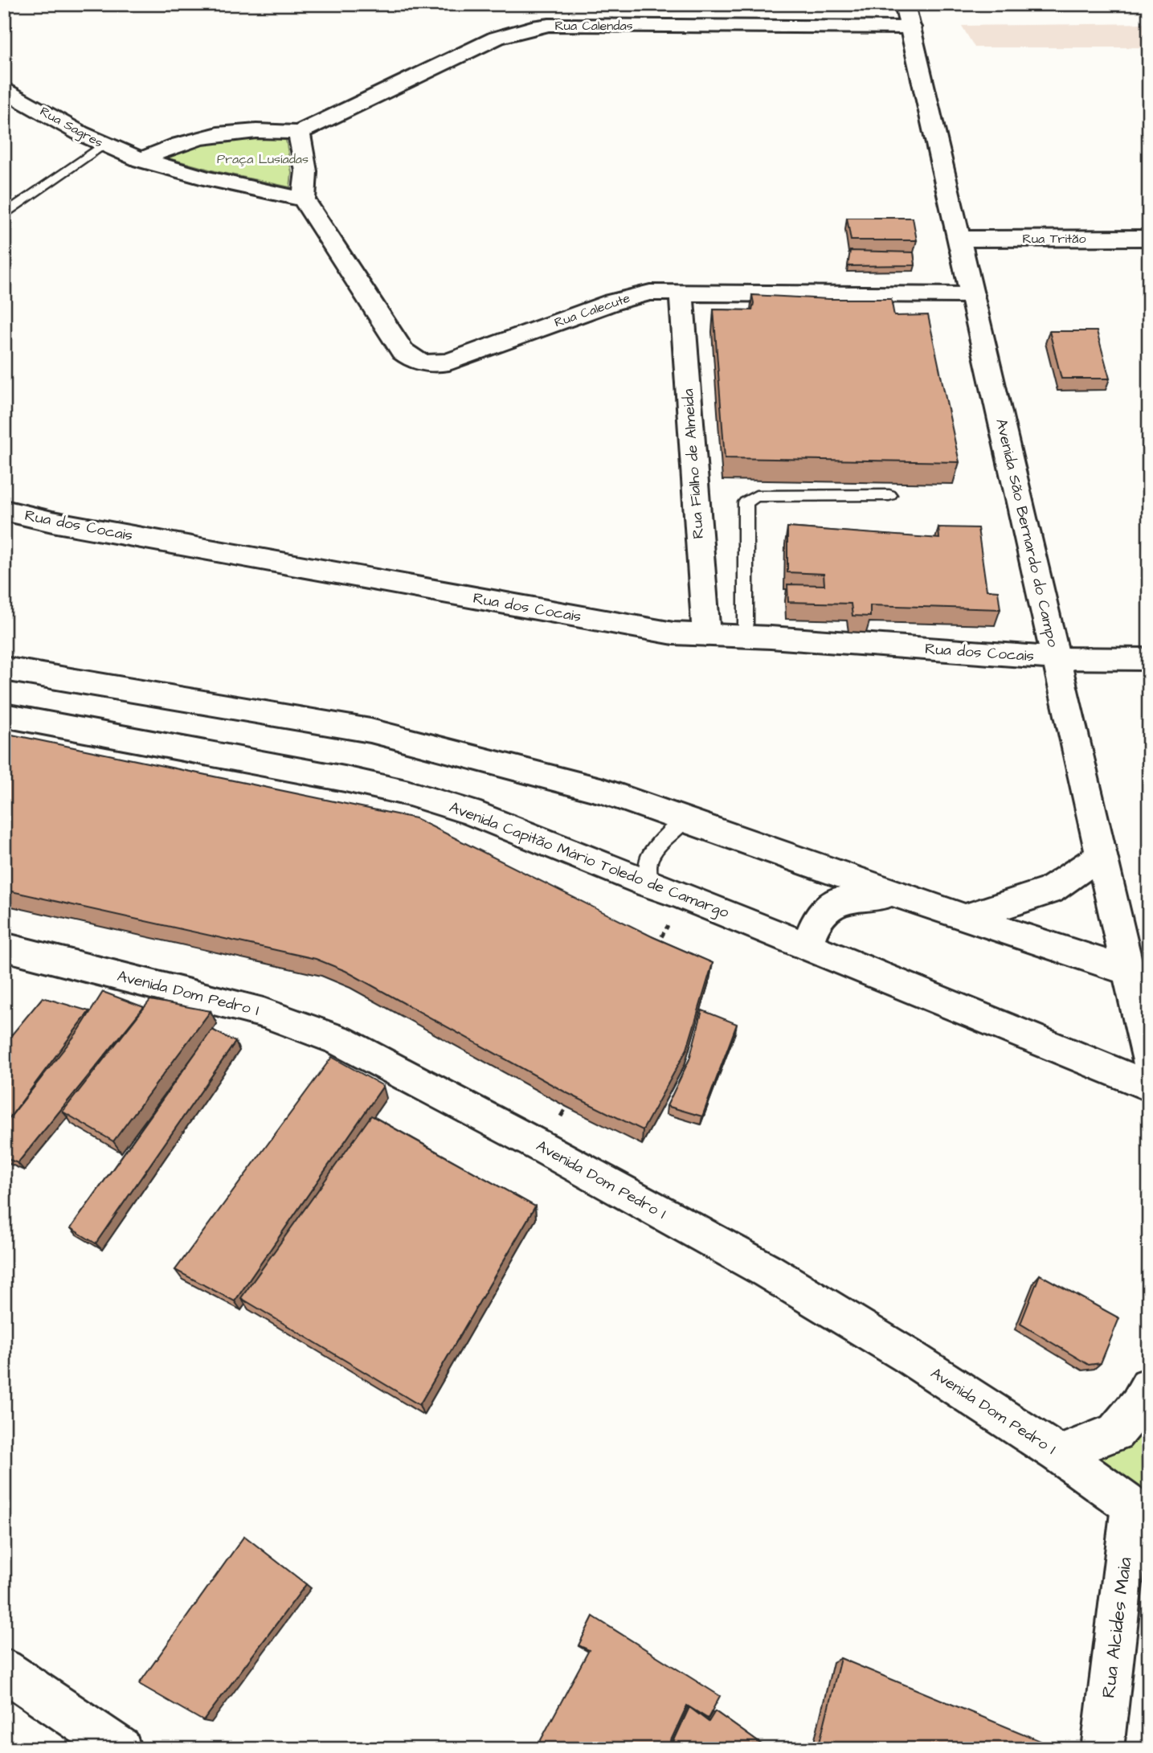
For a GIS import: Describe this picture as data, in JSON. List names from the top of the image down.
{
  "streets": {
    "main road": [
      "Rua Calendas",
      "Rua Sagres",
      "Rua Tritão",
      "Rua Calecute",
      "Rua Fialho de Almeida",
      "Rua dos Cocais",
      "Avenida São Bernardo do Campo",
      "Avenida Capitão Mário Toledo de Camargo",
      "Avenida Dom Pedro I",
      "Rua Alcides Maia"
    ]
  },
  "crossings": [
    ["Rua Calendas", "Avenida São Bernardo do Campo"],
    ["Rua Tritão", "Avenida São Bernardo do Campo"],
    ["Rua Calecute", "Rua Fialho de Almeida"],
    ["Rua Calecute", "Avenida São Bernardo do Campo"],
    ["Rua Fialho de Almeida", "Rua dos Cocais"],
    ["Rua dos Cocais", "Avenida São Bernardo do Campo"],
    ["Avenida Dom Pedro I", "Rua Alcides Maia"]
  ],
  "parks": ["Praça Lusíadas"]
}
